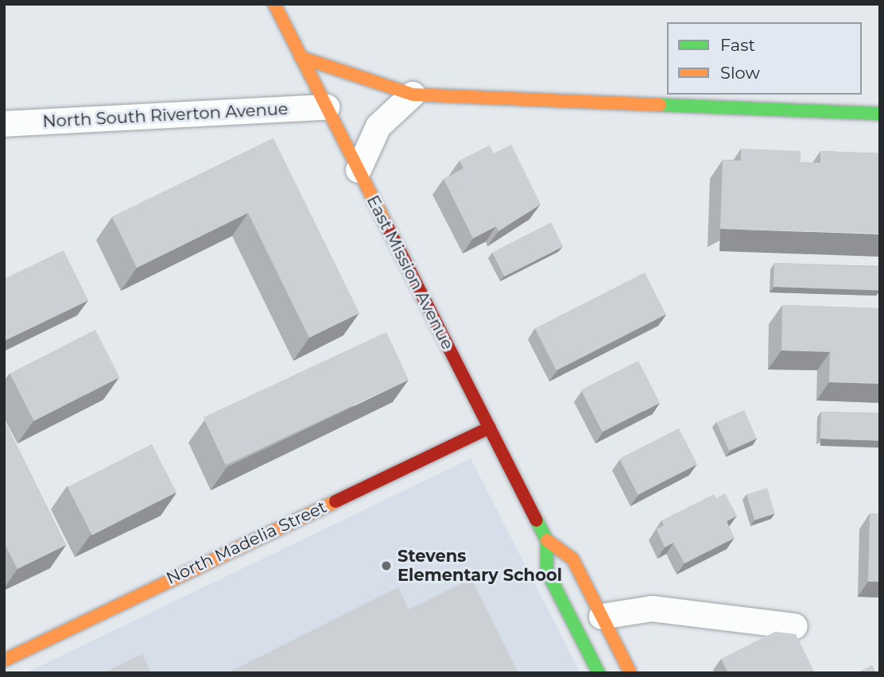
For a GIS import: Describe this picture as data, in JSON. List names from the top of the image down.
{
  "streets": {
    "street": ["North South Riverton Avenue", "East Mission Avenue", "North Madelia Street"]
  },
  "crossings": [
    ["North South Riverton Avenue", "East Mission Avenue"],
    ["East Mission Avenue", "North Madelia Street"]
  ],
  "places": ["Stevens Elementary School"],
  "legend": ["Fast", "Slow"]
}
